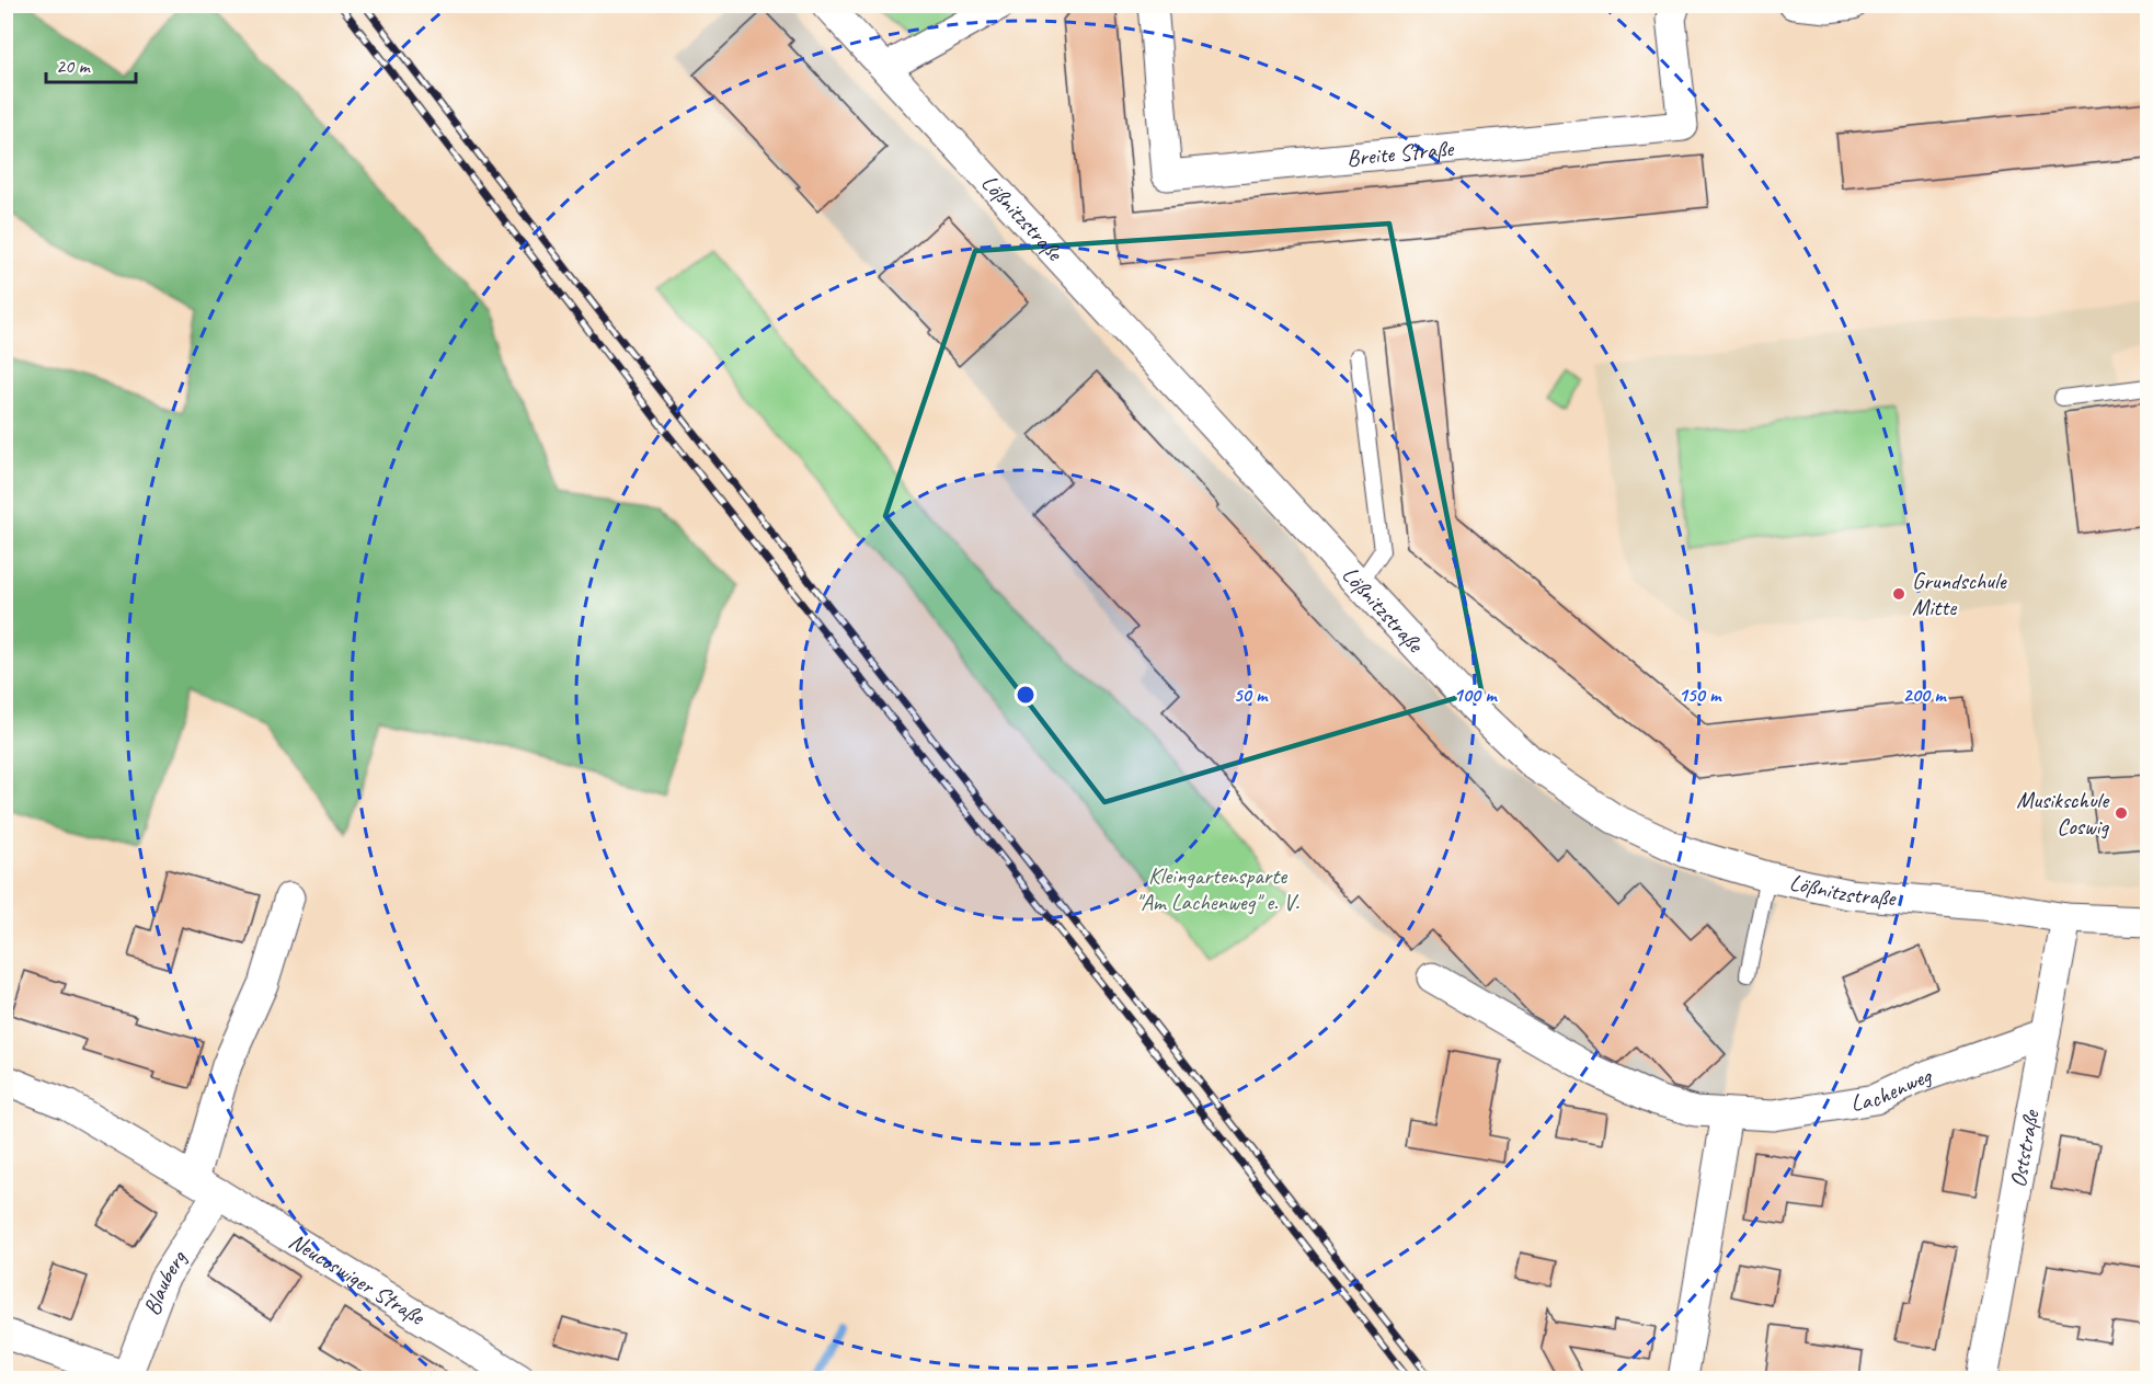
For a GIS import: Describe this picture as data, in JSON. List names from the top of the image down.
{
  "streets": {
    "street": [
      "Breite Straße",
      "Lößnitzstraße",
      "Lachenweg",
      "Oststraße",
      "Neucoswiger Straße",
      "Blauberg"
    ]
  },
  "crossings": [
    ["Lößnitzstraße", "Oststraße"],
    ["Lachenweg", "Oststraße"],
    ["Neucoswiger Straße", "Blauberg"]
  ],
  "parks": ["Kleingartensparte \"Am Lachenweg\" e. V."],
  "places": ["Grundschule Mitte", "Musikschule Coswig"],
  "scale_bar": "20 m",
  "rings": [
    "50 m",
    "100 m",
    "150 m",
    "200 m"
  ]
}
